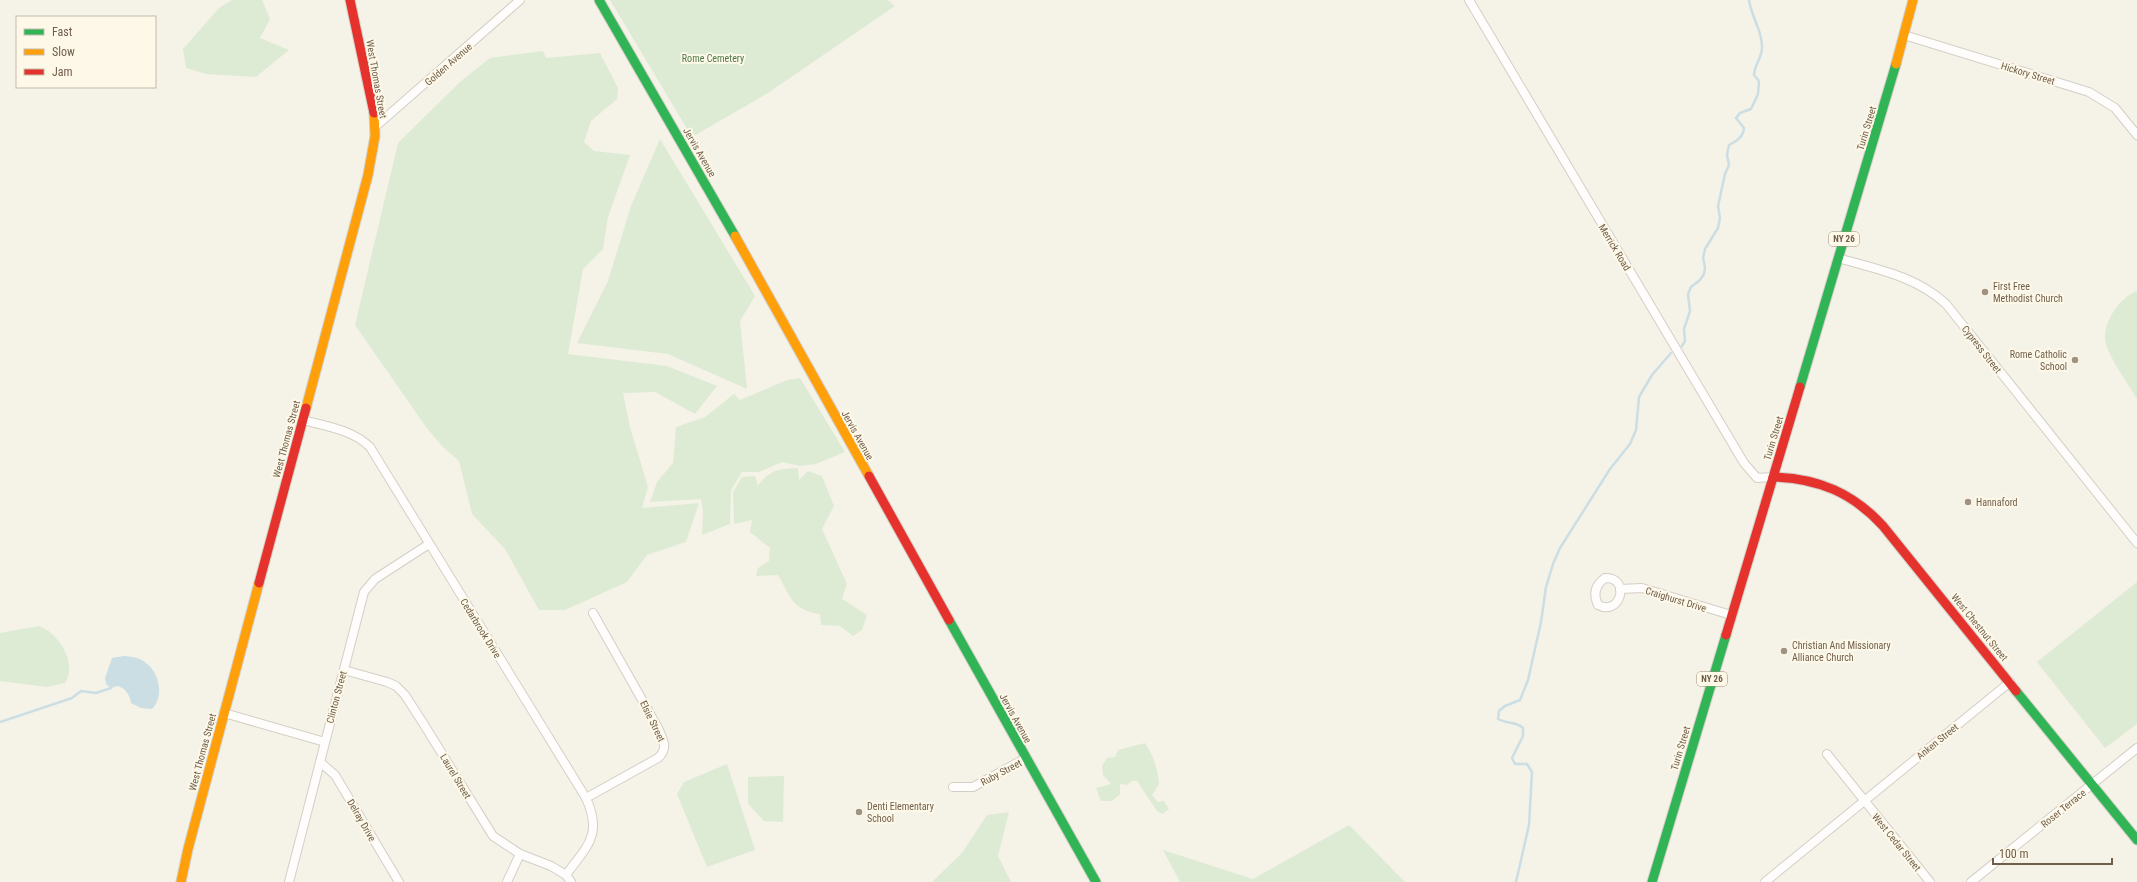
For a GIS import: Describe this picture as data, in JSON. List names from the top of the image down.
{
  "streets": {
    "street": [
      "Golden Avenue",
      "Hickory Street",
      "West Thomas Street",
      "Turin Street",
      "Jervis Avenue",
      "NY 26",
      "Merrick Road",
      "Cypress Street",
      "Craighurst Drive",
      "West Chestnut Street",
      "Cedarbrook Drive",
      "Clinton Street",
      "Elsie Street",
      "Anken Street",
      "Ruby Street",
      "Laurel Street",
      "Roser Terrace",
      "Delray Drive",
      "West Cedar Street"
    ]
  },
  "crossings": [
    ["Golden Avenue", "West Thomas Street"],
    ["Hickory Street", "Turin Street"],
    ["West Thomas Street", "Cedarbrook Drive"],
    ["Turin Street", "Merrick Road"],
    ["Turin Street", "Cypress Street"],
    ["Turin Street", "Craighurst Drive"],
    ["Turin Street", "West Chestnut Street"],
    ["Jervis Avenue", "Ruby Street"],
    ["Merrick Road", "West Chestnut Street"],
    ["West Chestnut Street", "Anken Street"],
    ["West Chestnut Street", "Roser Terrace"],
    ["Cedarbrook Drive", "Clinton Street"],
    ["Cedarbrook Drive", "Elsie Street"],
    ["Cedarbrook Drive", "Laurel Street"],
    ["Clinton Street", "Laurel Street"],
    ["Clinton Street", "Delray Drive"],
    ["Anken Street", "West Cedar Street"]
  ],
  "parks": ["Rome Cemetery"],
  "places": [
    "First Free Methodist Church",
    "Rome Catholic School",
    "Hannaford",
    "Christian And Missionary Alliance Church",
    "Denti Elementary School"
  ],
  "legend": ["Fast", "Slow", "Jam"],
  "scale_bar": "100 m"
}
